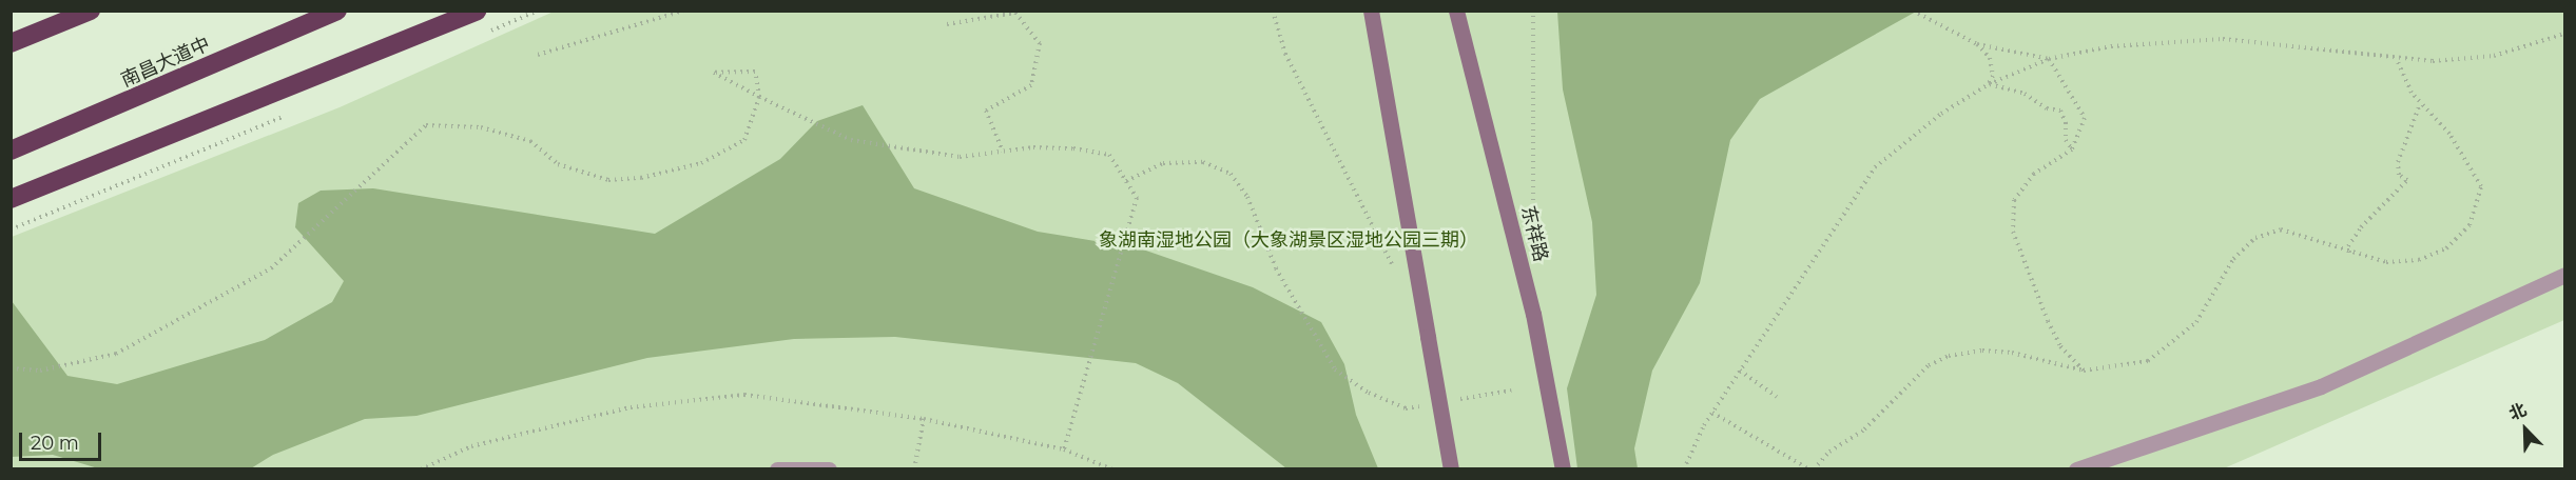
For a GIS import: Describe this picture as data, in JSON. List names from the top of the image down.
{
  "streets": {
    "highway": ["南昌大道中"],
    "main road": ["东祥路"]
  },
  "parks": ["象湖南湿地公园（大象湖景区湿地公园三期）"],
  "scale_bar": "20 m",
  "north": "top left"
}
